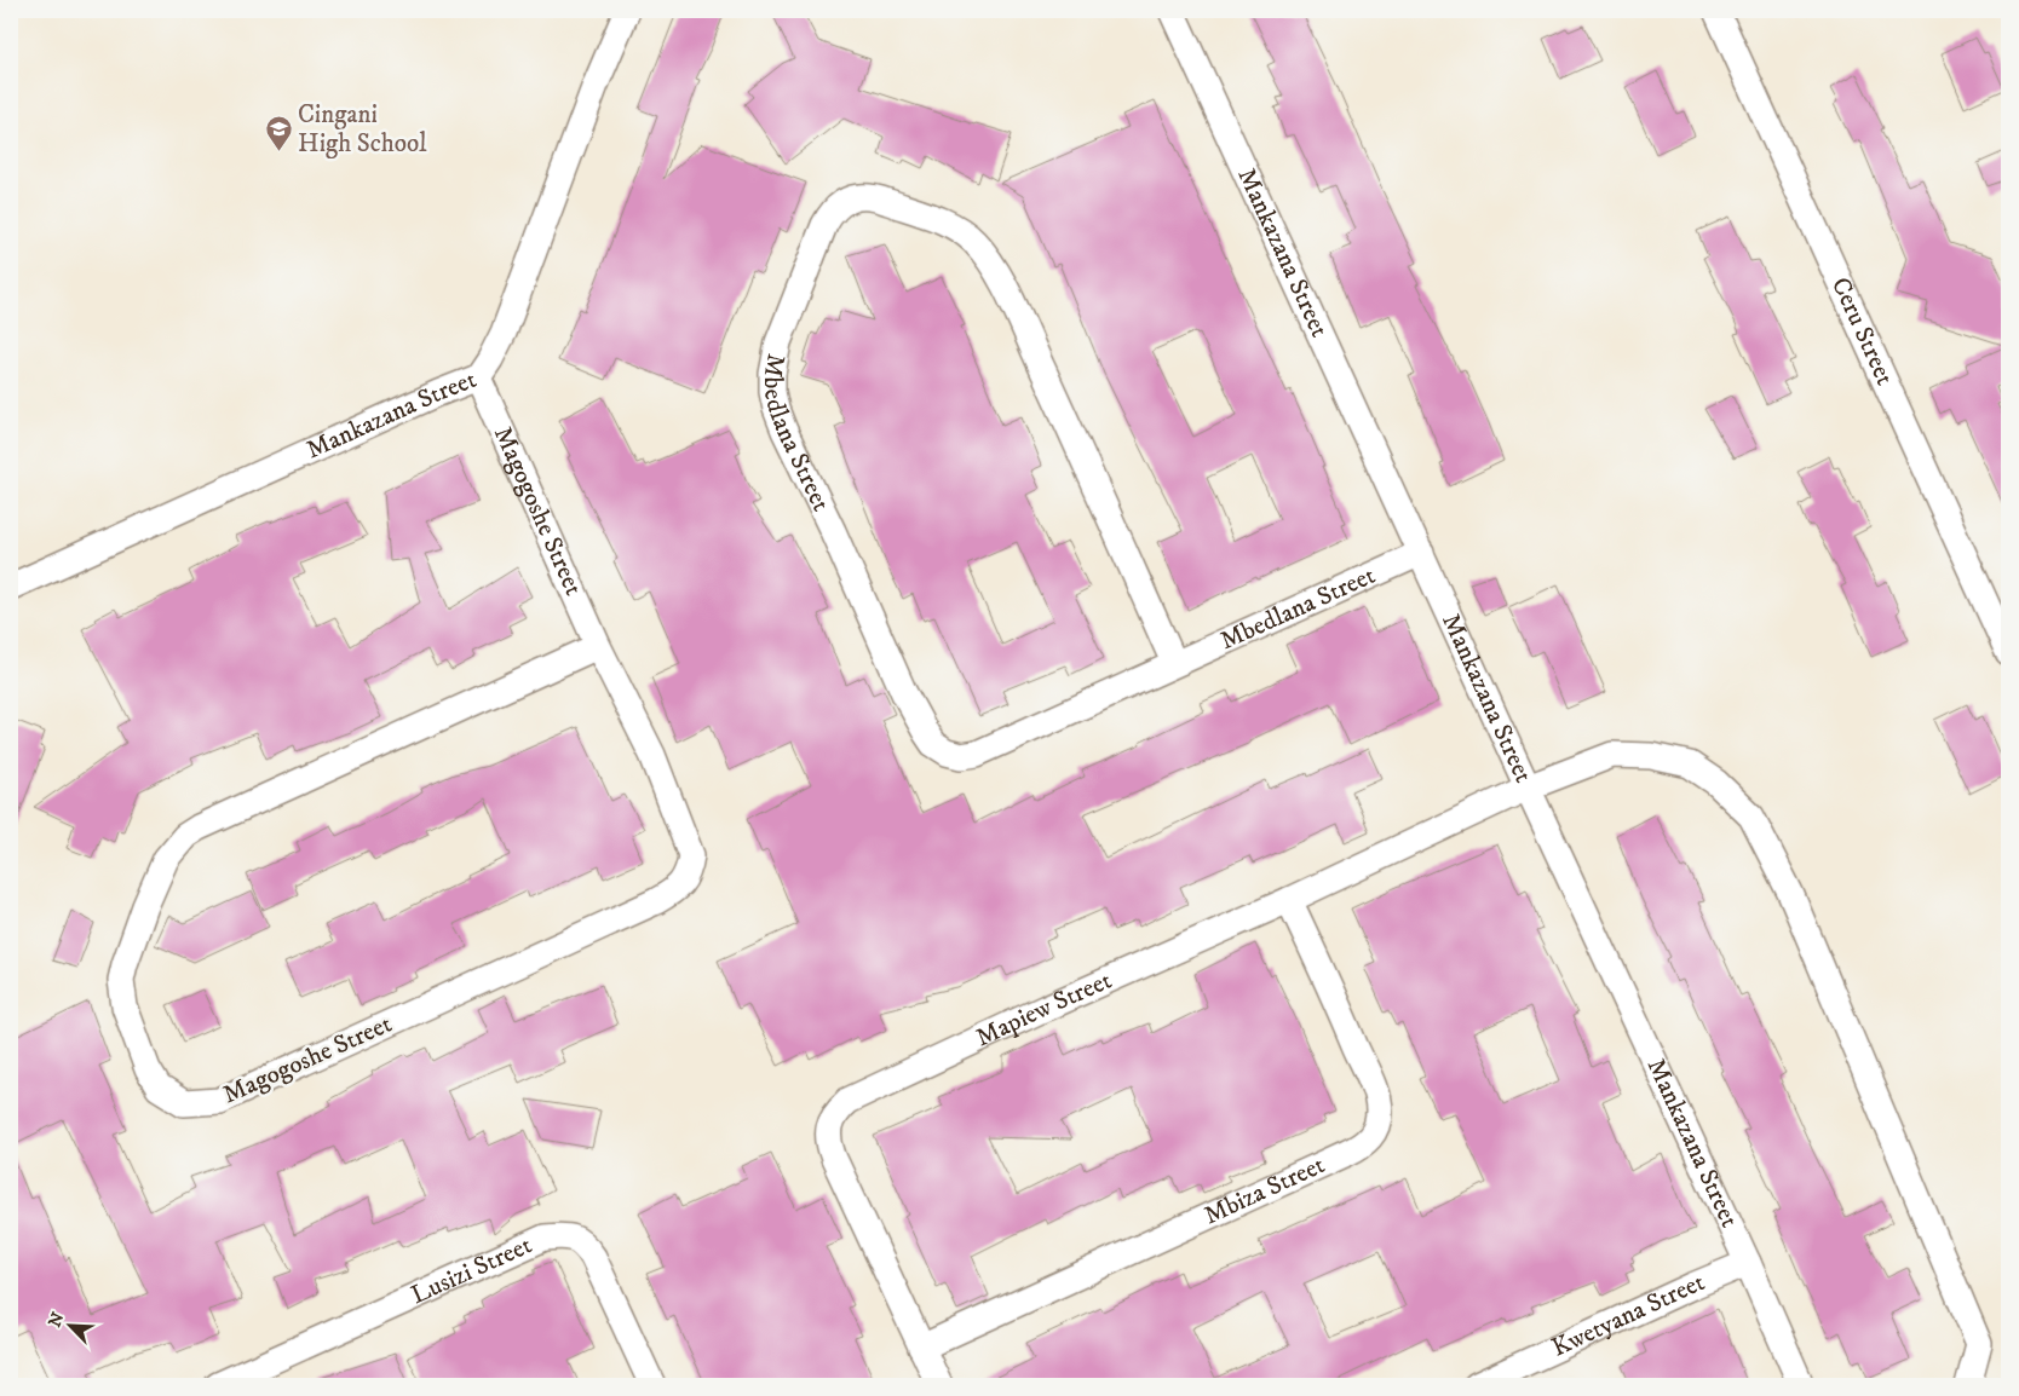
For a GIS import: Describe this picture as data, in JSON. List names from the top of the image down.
{
  "streets": {
    "street": [
      "Mankazana Street",
      "Ceru Street",
      "Mbedlana Street",
      "Magogoshe Street",
      "Mapiew Street",
      "Mbiza Street",
      "Lusizi Street",
      "Kwetyana Street"
    ]
  },
  "crossings": [
    ["Mankazana Street", "Mbedlana Street"],
    ["Mankazana Street", "Magogoshe Street"],
    ["Mankazana Street", "Mapiew Street"],
    ["Mankazana Street", "Kwetyana Street"],
    ["Mapiew Street", "Mbiza Street"]
  ],
  "places": {
    "school or university": ["Cingani High School"]
  },
  "north": "top left"
}
